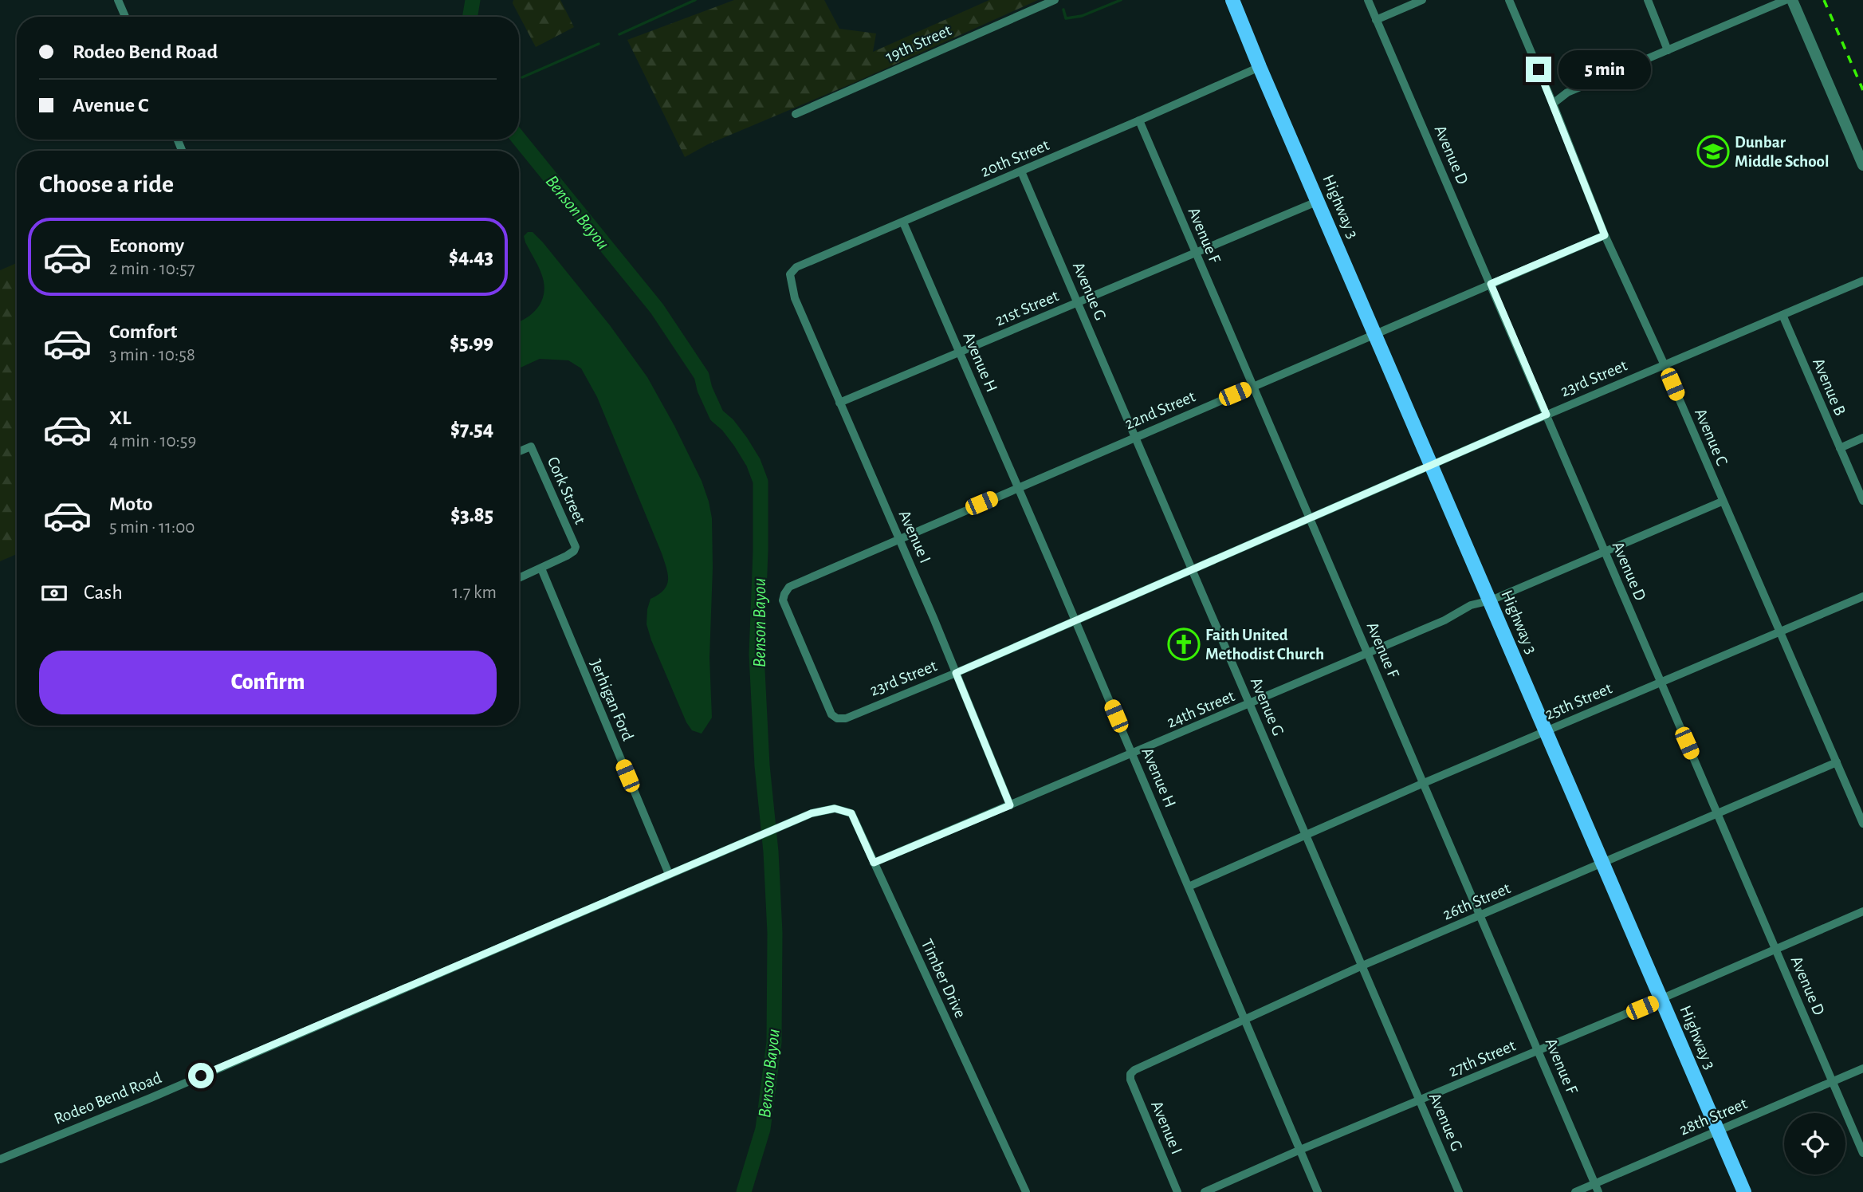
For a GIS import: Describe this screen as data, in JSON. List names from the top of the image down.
{
  "streets": {
    "main road": ["Highway 3"],
    "street": [
      "19th Street",
      "Avenue D",
      "20th Street",
      "Avenue F",
      "Avenue G",
      "21st Street",
      "Avenue H",
      "23rd Street",
      "Avenue B",
      "22nd Street",
      "Avenue C",
      "Cork Street",
      "Avenue I",
      "Jerhigan Ford",
      "25th Street",
      "24th Street",
      "26th Street",
      "Timber Drive",
      "27th Street",
      "Rodeo Bend Road",
      "28th Street"
    ]
  },
  "crossings": [
    ["Avenue D", "23rd Street"],
    ["Avenue D", "22nd Street"],
    ["Avenue D", "25th Street"],
    ["Avenue D", "24th Street"],
    ["Avenue D", "26th Street"],
    ["Avenue D", "27th Street"],
    ["Avenue D", "28th Street"],
    ["20th Street", "Highway 3"],
    ["20th Street", "Avenue F"],
    ["20th Street", "Avenue G"],
    ["20th Street", "Avenue H"],
    ["20th Street", "Avenue I"],
    ["Highway 3", "21st Street"],
    ["Highway 3", "23rd Street"],
    ["Highway 3", "22nd Street"],
    ["Highway 3", "25th Street"],
    ["Highway 3", "24th Street"],
    ["Highway 3", "26th Street"],
    ["Highway 3", "27th Street"],
    ["Highway 3", "28th Street"],
    ["Avenue F", "21st Street"],
    ["Avenue F", "23rd Street"],
    ["Avenue F", "22nd Street"],
    ["Avenue F", "25th Street"],
    ["Avenue F", "24th Street"],
    ["Avenue F", "26th Street"],
    ["Avenue F", "27th Street"],
    ["Avenue F", "28th Street"],
    ["Avenue G", "21st Street"],
    ["Avenue G", "23rd Street"],
    ["Avenue G", "22nd Street"],
    ["Avenue G", "25th Street"],
    ["Avenue G", "24th Street"],
    ["Avenue G", "26th Street"],
    ["Avenue G", "27th Street"],
    ["21st Street", "Avenue H"],
    ["21st Street", "Avenue I"],
    ["Avenue H", "23rd Street"],
    ["Avenue H", "22nd Street"],
    ["Avenue H", "25th Street"],
    ["Avenue H", "24th Street"],
    ["Avenue H", "26th Street"],
    ["Avenue H", "27th Street"],
    ["23rd Street", "Avenue B"],
    ["23rd Street", "22nd Street"],
    ["23rd Street", "Avenue C"],
    ["23rd Street", "Avenue I"],
    ["22nd Street", "Avenue C"],
    ["22nd Street", "Avenue I"],
    ["Avenue C", "25th Street"],
    ["Avenue C", "24th Street"],
    ["Avenue C", "26th Street"],
    ["Cork Street", "Jerhigan Ford"],
    ["Avenue I", "24th Street"],
    ["Avenue I", "26th Street"],
    ["Jerhigan Ford", "Rodeo Bend Road"],
    ["24th Street", "Timber Drive"],
    ["Timber Drive", "Rodeo Bend Road"]
  ],
  "water": ["Benson Bayou"],
  "places": {
    "school or university": ["Dunbar Middle School"],
    "church": ["Faith United Methodist Church"]
  },
  "page": {
    "banner": ["Rodeo Bend Road", "Avenue C"],
    "bubble": "5 min",
    "heading": "Choose a ride",
    "list": [
      {
        "name": "Economy",
        "note": "2 min · 10:57",
        "value": "$4.43"
      },
      {
        "name": "Comfort",
        "note": "3 min · 10:58",
        "value": "$5.99"
      },
      {
        "name": "XL",
        "note": "4 min · 10:59",
        "value": "$7.54"
      },
      {
        "name": "Moto",
        "note": "5 min · 11:00",
        "value": "$3.85"
      }
    ],
    "pay": ["Cash", "1.7 km"],
    "buttons": "Confirm"
  }
}
